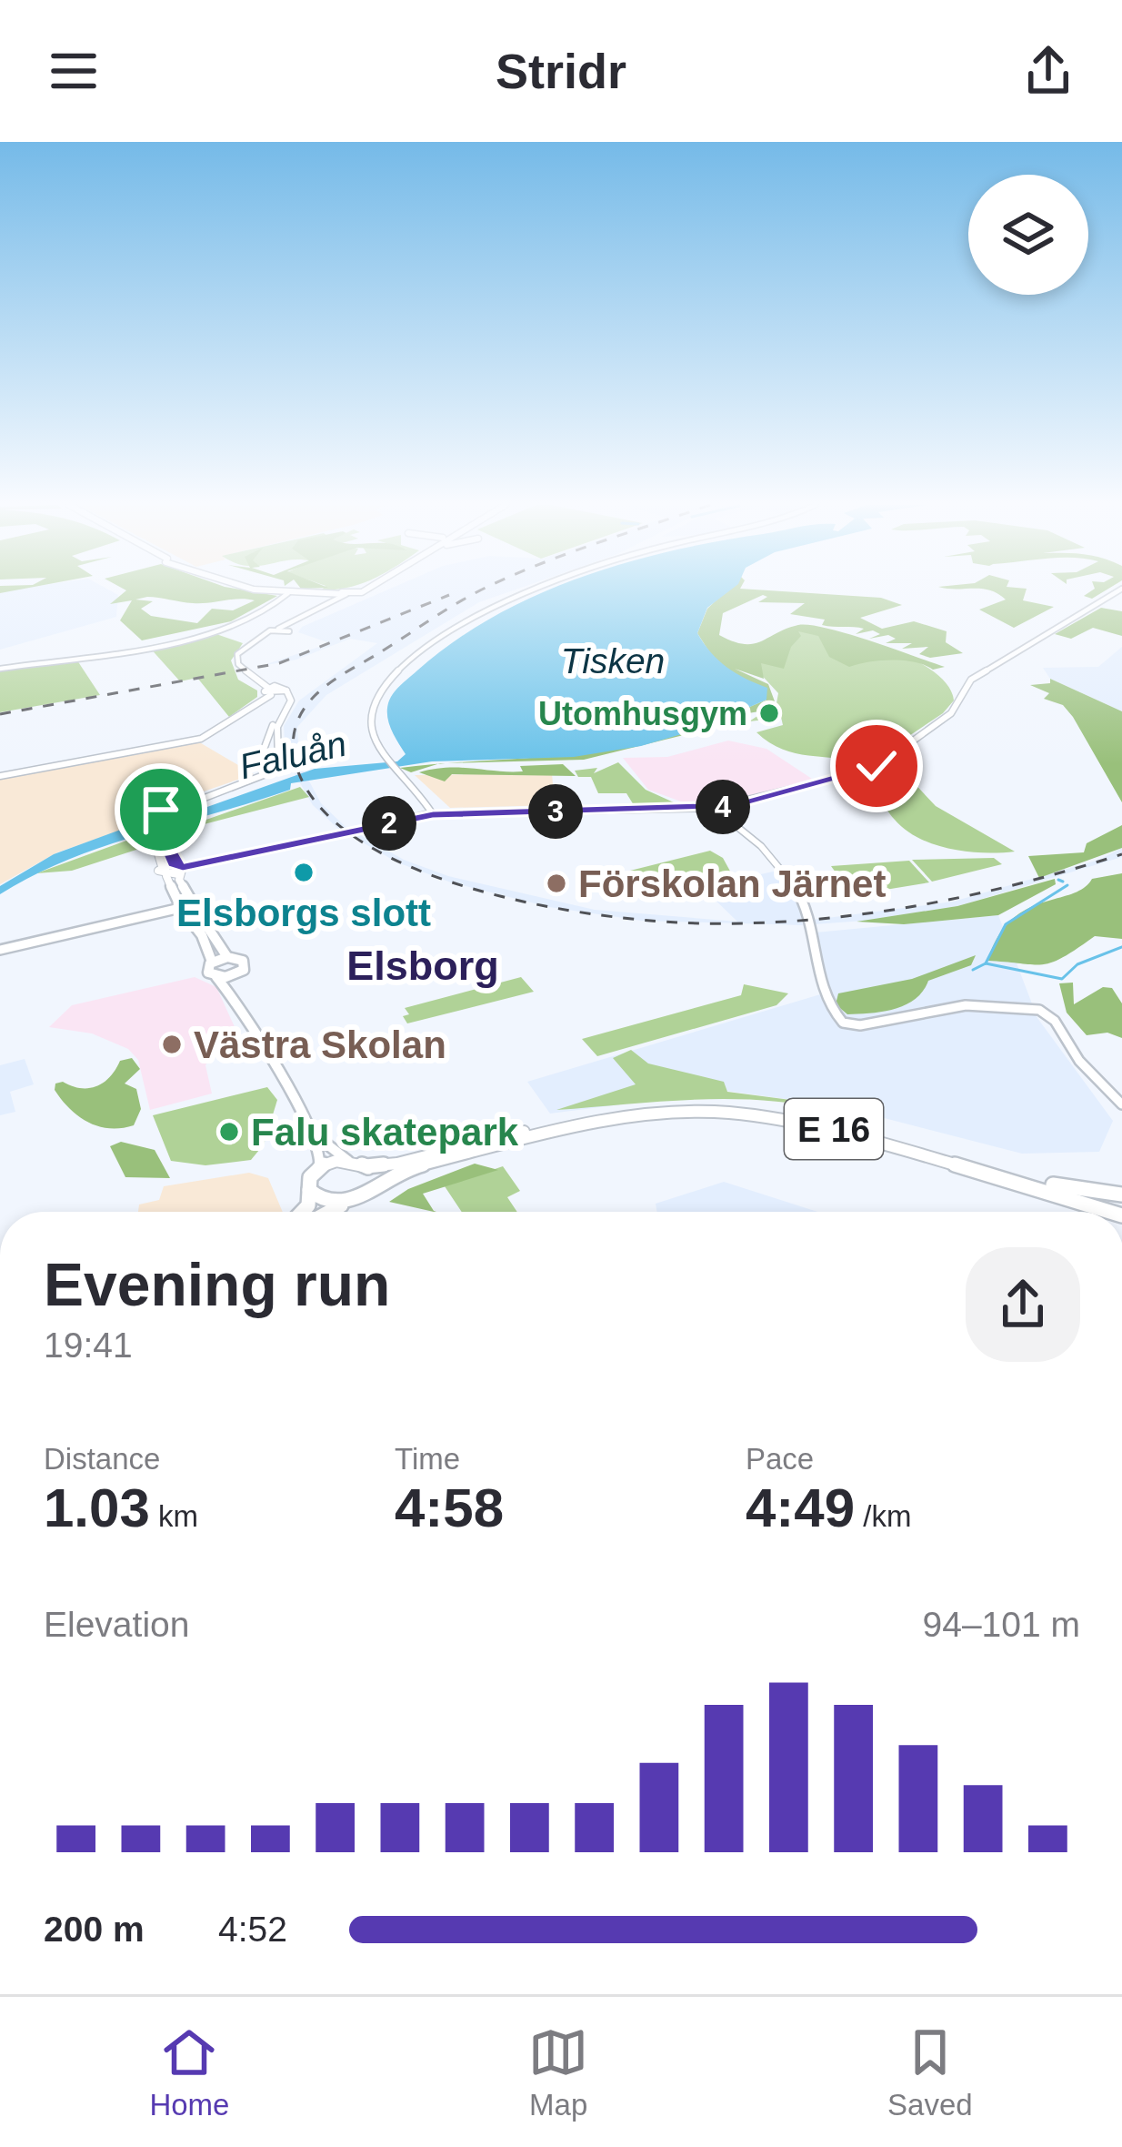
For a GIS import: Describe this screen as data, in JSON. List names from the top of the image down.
{
  "streets": {
    "highway": ["E 16"]
  },
  "districts": ["Elsborg"],
  "water": ["Tisken", "Faluån"],
  "places": [
    "Utomhusgym",
    "Elsborgs slott",
    "Förskolan Järnet",
    "Västra Skolan",
    "Falu skatepark"
  ],
  "page": {
    "header": "Stridr",
    "pins": ["4", "3", "2"],
    "heading": ["Evening run", "19:41"],
    "stats": [
      ["Distance", "1.03 km"],
      ["Time", "4:58"],
      ["Pace", "4:49 /km"]
    ],
    "chart": ["Elevation", "94–101 m"],
    "list": [
      {
        "name": "200 m",
        "note": "4:52"
      }
    ],
    "tabs": ["Home", "Map", "Saved"]
  }
}
